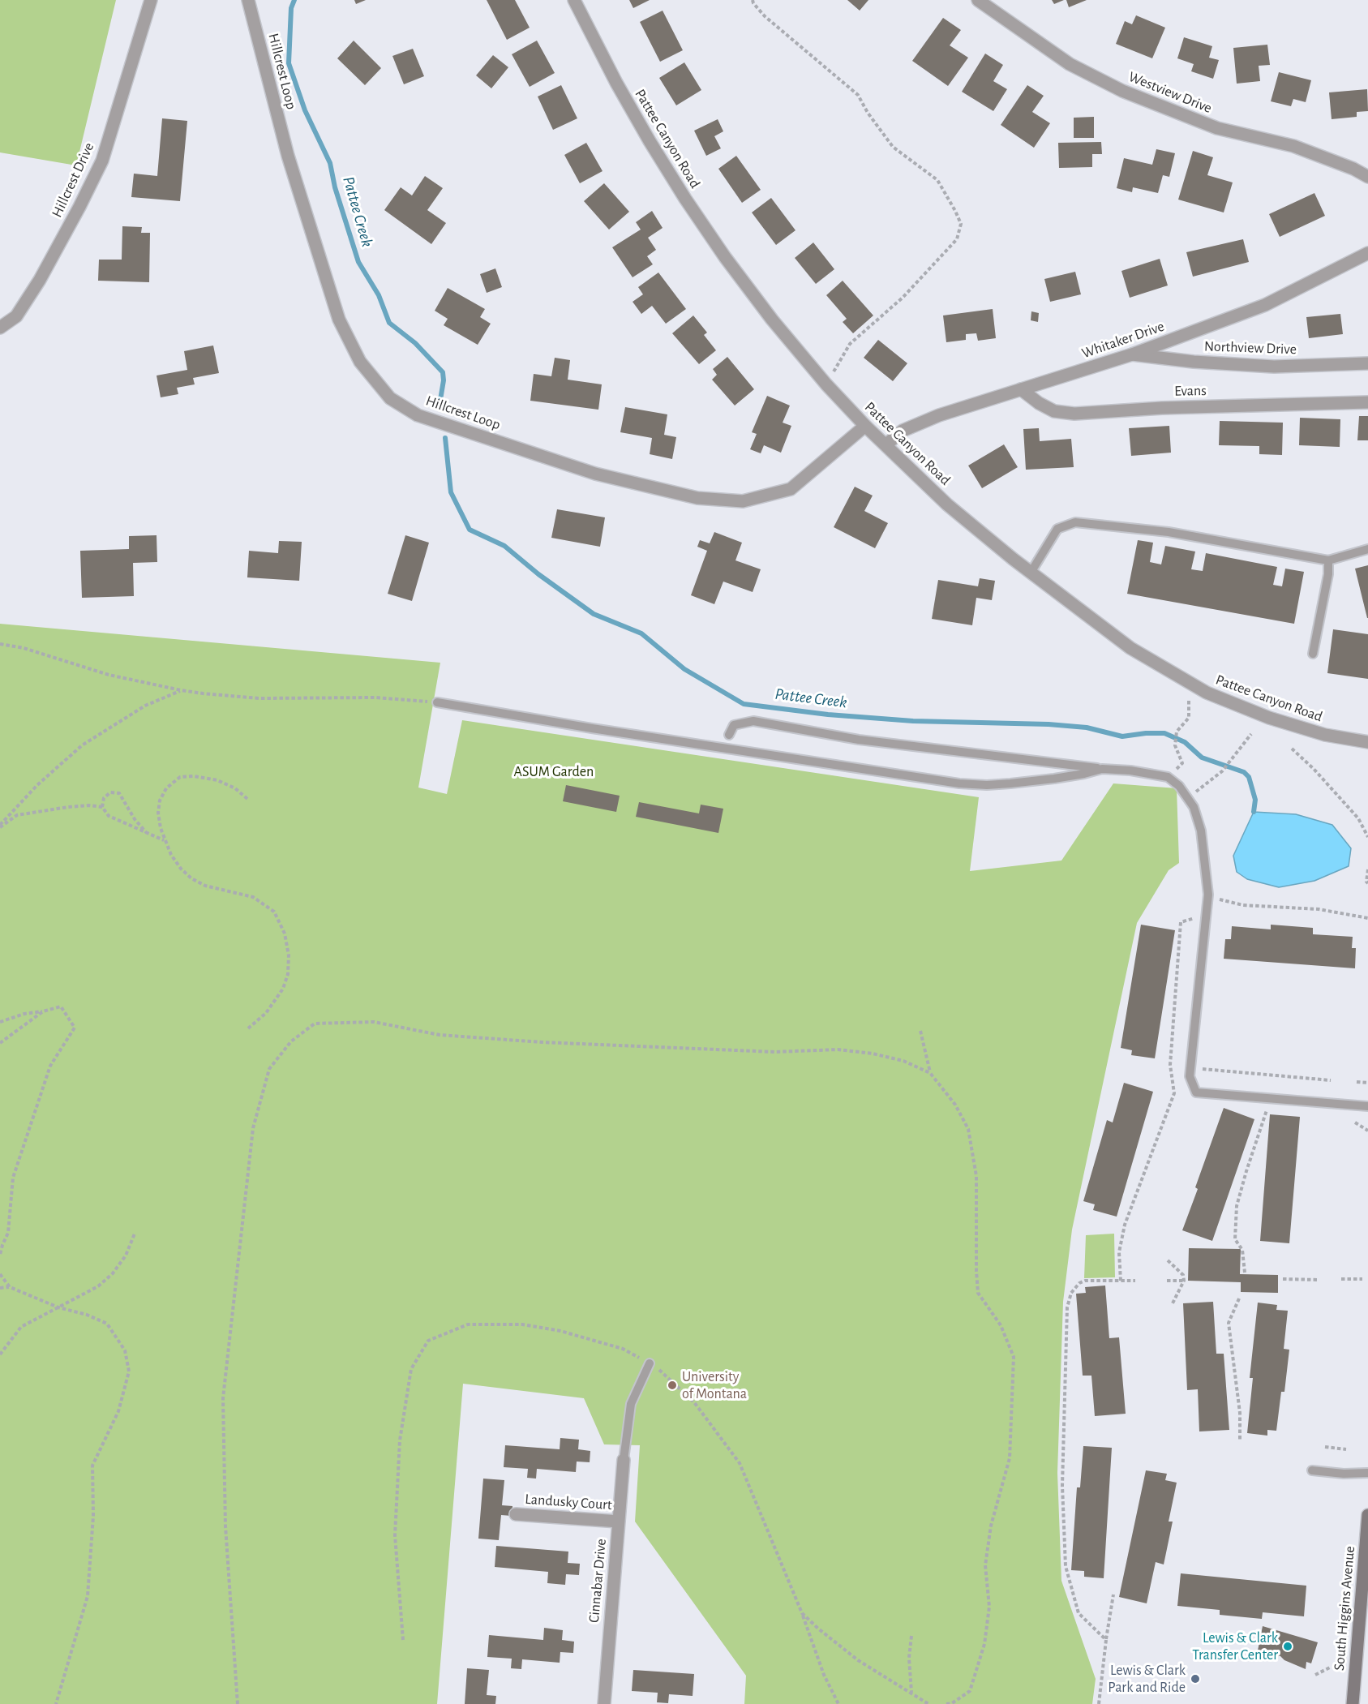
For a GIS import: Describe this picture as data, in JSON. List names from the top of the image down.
{
  "streets": {
    "main road": ["South Higgins Avenue"],
    "street": [
      "Hillcrest Loop",
      "Westview Drive",
      "Pattee Canyon Road",
      "Hillcrest Drive",
      "Whitaker Drive",
      "Northview Drive",
      "Evans",
      "Landusky Court",
      "Cinnabar Drive"
    ]
  },
  "crossings": [
    ["Hillcrest Loop", "Pattee Canyon Road"],
    ["Pattee Canyon Road", "Whitaker Drive"],
    ["Whitaker Drive", "Northview Drive"],
    ["Whitaker Drive", "Evans"],
    ["Landusky Court", "Cinnabar Drive"]
  ],
  "water": ["Pattee Creek"],
  "parks": ["ASUM Garden"],
  "places": ["University of Montana", "Lewis & Clark Transfer Center", "Lewis & Clark Park and Ride"]
}
